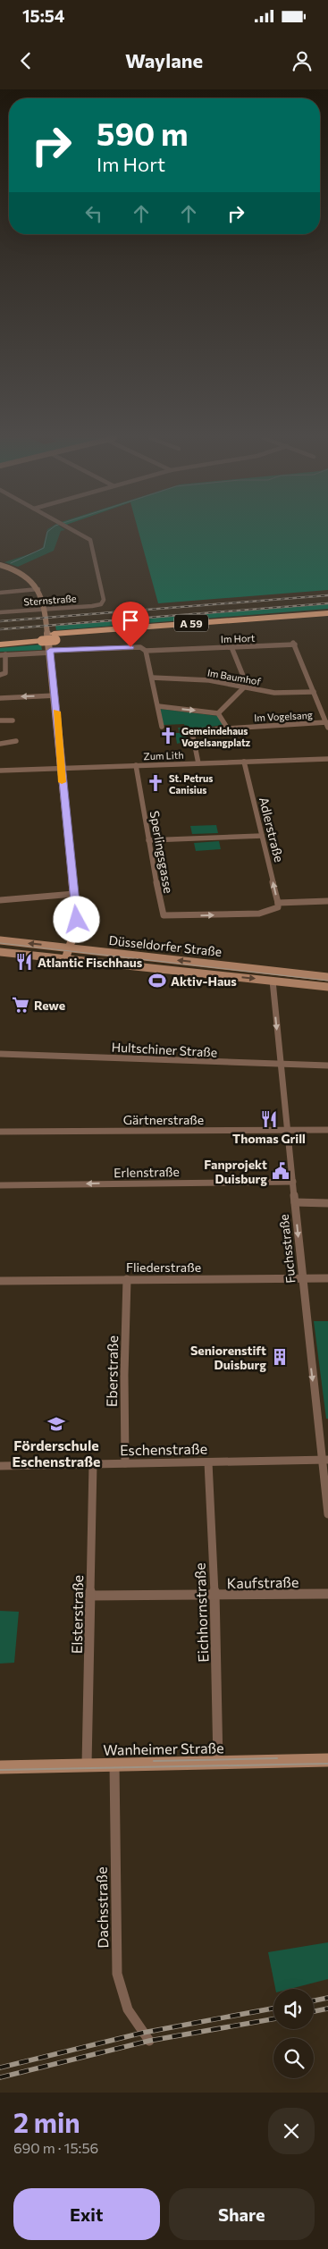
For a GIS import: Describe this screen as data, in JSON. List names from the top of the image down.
{
  "streets": {
    "highway": ["A 59"],
    "street": [
      "Sternstraße",
      "Im Hort",
      "Im Baumhof",
      "Im Vogelsang",
      "Zum Lith",
      "Adlerstraße",
      "Sperlingsgasse",
      "Düsseldorfer Straße",
      "Hultschiner Straße",
      "Gärtnerstraße",
      "Erlenstraße",
      "Fuchsstraße",
      "Fliederstraße",
      "Eberstraße",
      "Eschenstraße",
      "Kaufstraße",
      "Eichhornstraße",
      "Elsterstraße",
      "Wanheimer Straße",
      "Dachsstraße"
    ]
  },
  "crossings": [
    ["Im Hort", "Im Baumhof"],
    ["Im Vogelsang", "Zum Lith"],
    ["Zum Lith", "Adlerstraße"],
    ["Zum Lith", "Sperlingsgasse"],
    ["Adlerstraße", "Sperlingsgasse"],
    ["Düsseldorfer Straße", "Fuchsstraße"],
    ["Hultschiner Straße", "Fuchsstraße"],
    ["Gärtnerstraße", "Fuchsstraße"],
    ["Erlenstraße", "Fuchsstraße"],
    ["Fuchsstraße", "Fliederstraße"],
    ["Fuchsstraße", "Eschenstraße"],
    ["Fliederstraße", "Eberstraße"],
    ["Eberstraße", "Eschenstraße"],
    ["Eschenstraße", "Eichhornstraße"],
    ["Eschenstraße", "Elsterstraße"],
    ["Kaufstraße", "Eichhornstraße"],
    ["Kaufstraße", "Elsterstraße"],
    ["Eichhornstraße", "Wanheimer Straße"],
    ["Elsterstraße", "Wanheimer Straße"],
    ["Wanheimer Straße", "Dachsstraße"]
  ],
  "one_way": ["Adlerstraße", "Erlenstraße", "Fuchsstraße"],
  "places": {
    "church": ["Gemeindehaus Vogelsangplatz", "St. Petrus Canisius"],
    "restaurant": ["Atlantic Fischhaus", "Thomas Grill"],
    "sports": ["Aktiv-Haus"],
    "supermarket": ["Rewe"],
    "public building": ["Fanprojekt Duisburg"],
    "building": ["Seniorenstift Duisburg"],
    "school or university": ["Förderschule Eschenstraße"]
  },
  "page": {
    "status": "15:54",
    "header": "Waylane",
    "turn": ["590 m", "Im Hort"],
    "heading": ["2 min", "690 m · 15:56"],
    "buttons": ["Exit", "Share"]
  }
}
